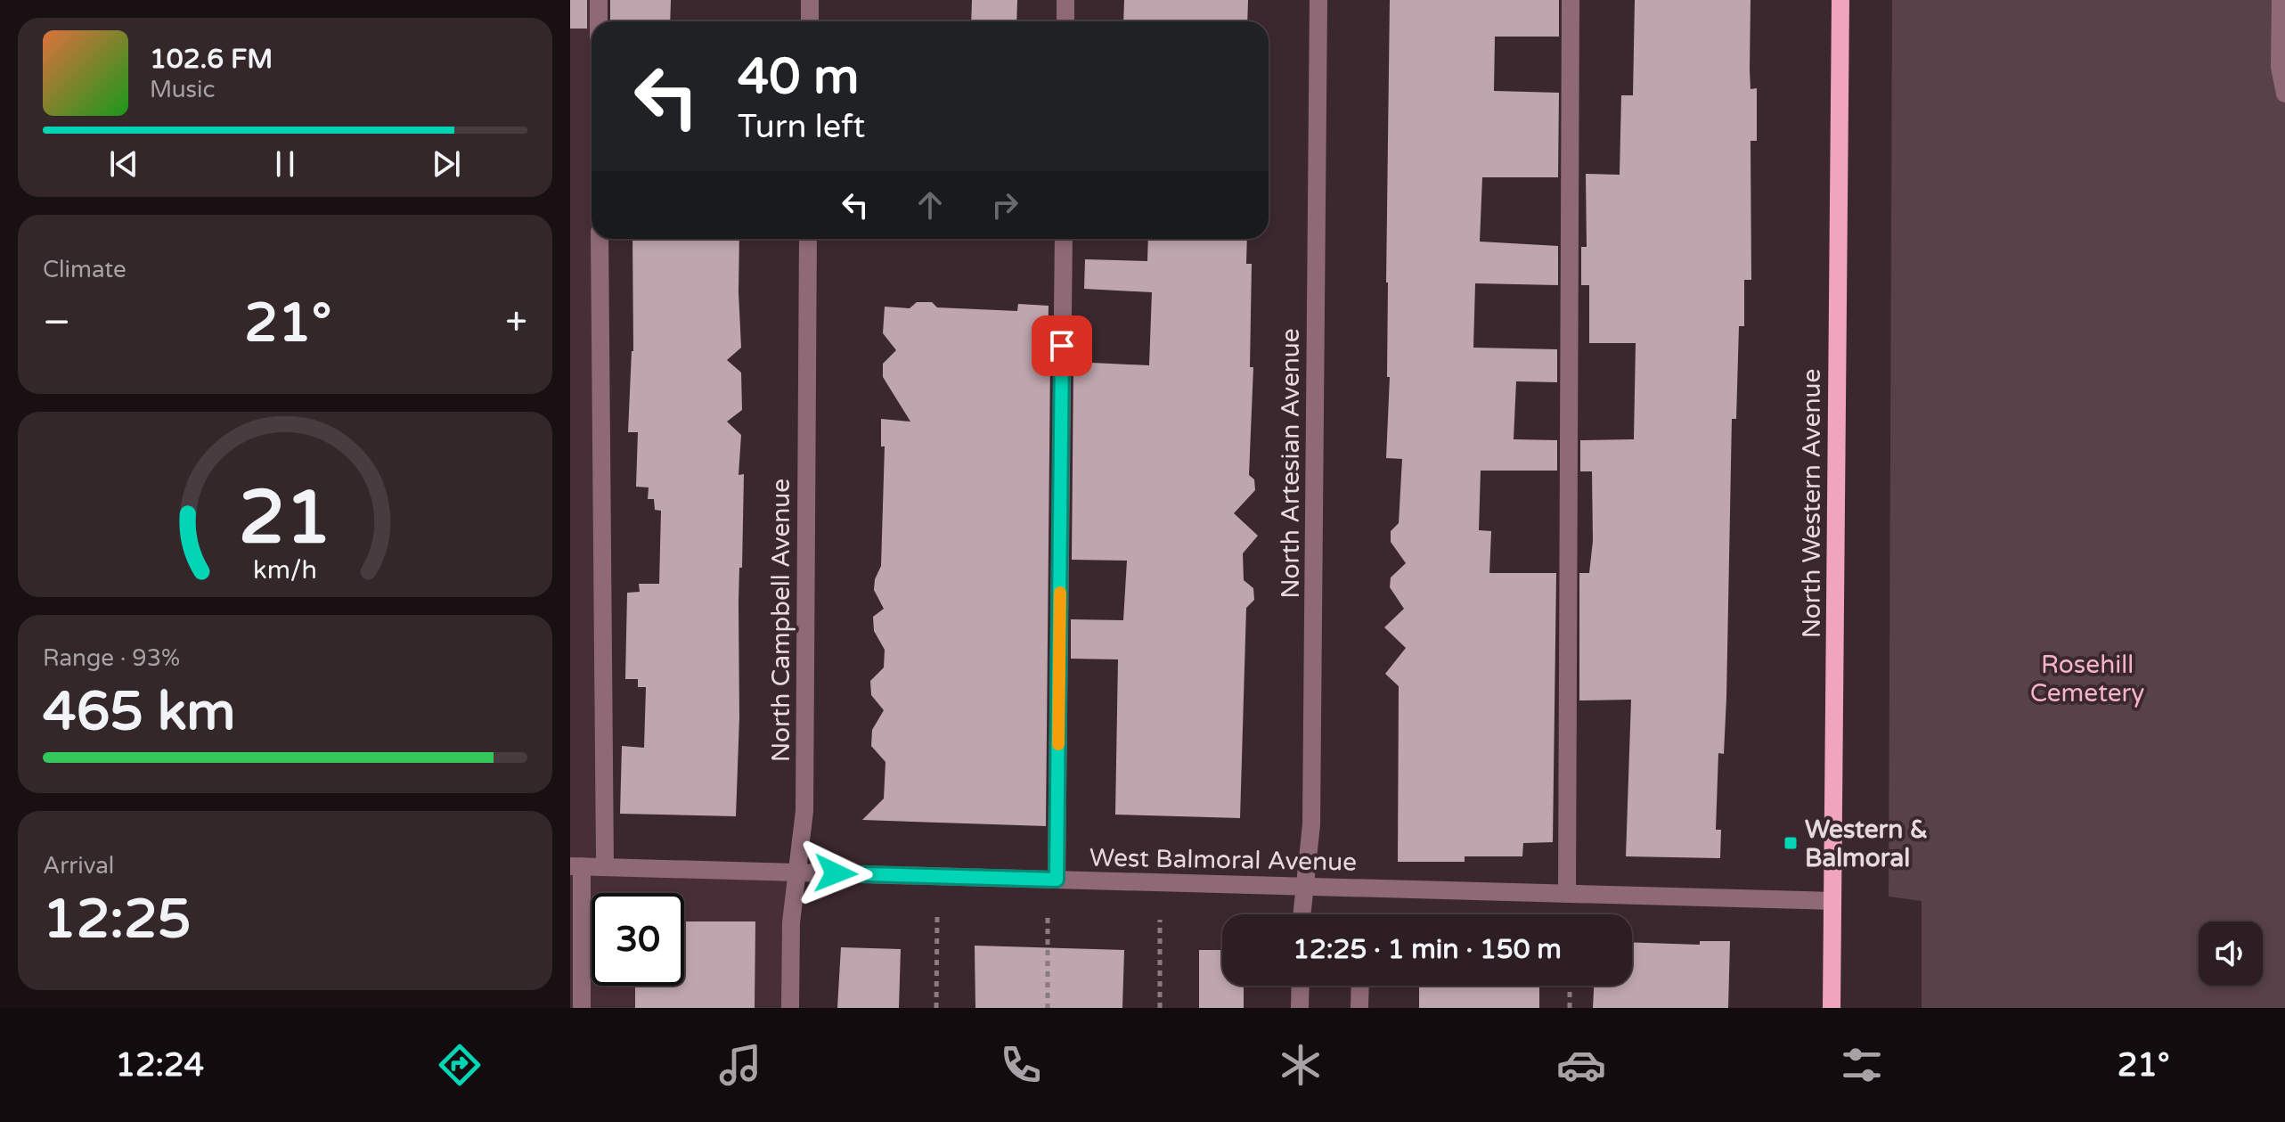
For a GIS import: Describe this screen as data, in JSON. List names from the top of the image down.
{
  "streets": {
    "main road": ["North Western Avenue"],
    "street": ["North Artesian Avenue", "North Campbell Avenue", "West Balmoral Avenue"]
  },
  "crossings": [
    ["North Artesian Avenue", "West Balmoral Avenue"],
    ["North Western Avenue", "West Balmoral Avenue"],
    ["North Campbell Avenue", "West Balmoral Avenue"]
  ],
  "parks": ["Rosehill Cemetery"],
  "places": {
    "transit": ["Western & Balmoral"]
  },
  "page": {
    "turn": ["40 m", "Turn left"],
    "song": ["102.6 FM", "Music"],
    "tile": [
      "Climate",
      ["Range · 93%", "465 km"],
      ["Arrival", "12:25"]
    ],
    "heat": ["−", "21°", "+"],
    "limit": "30",
    "trip": "12:25 · 1 min · 150 m",
    "tabs": ["12:24", "21°"],
    "gauge": ["21", "km/h"]
  }
}
